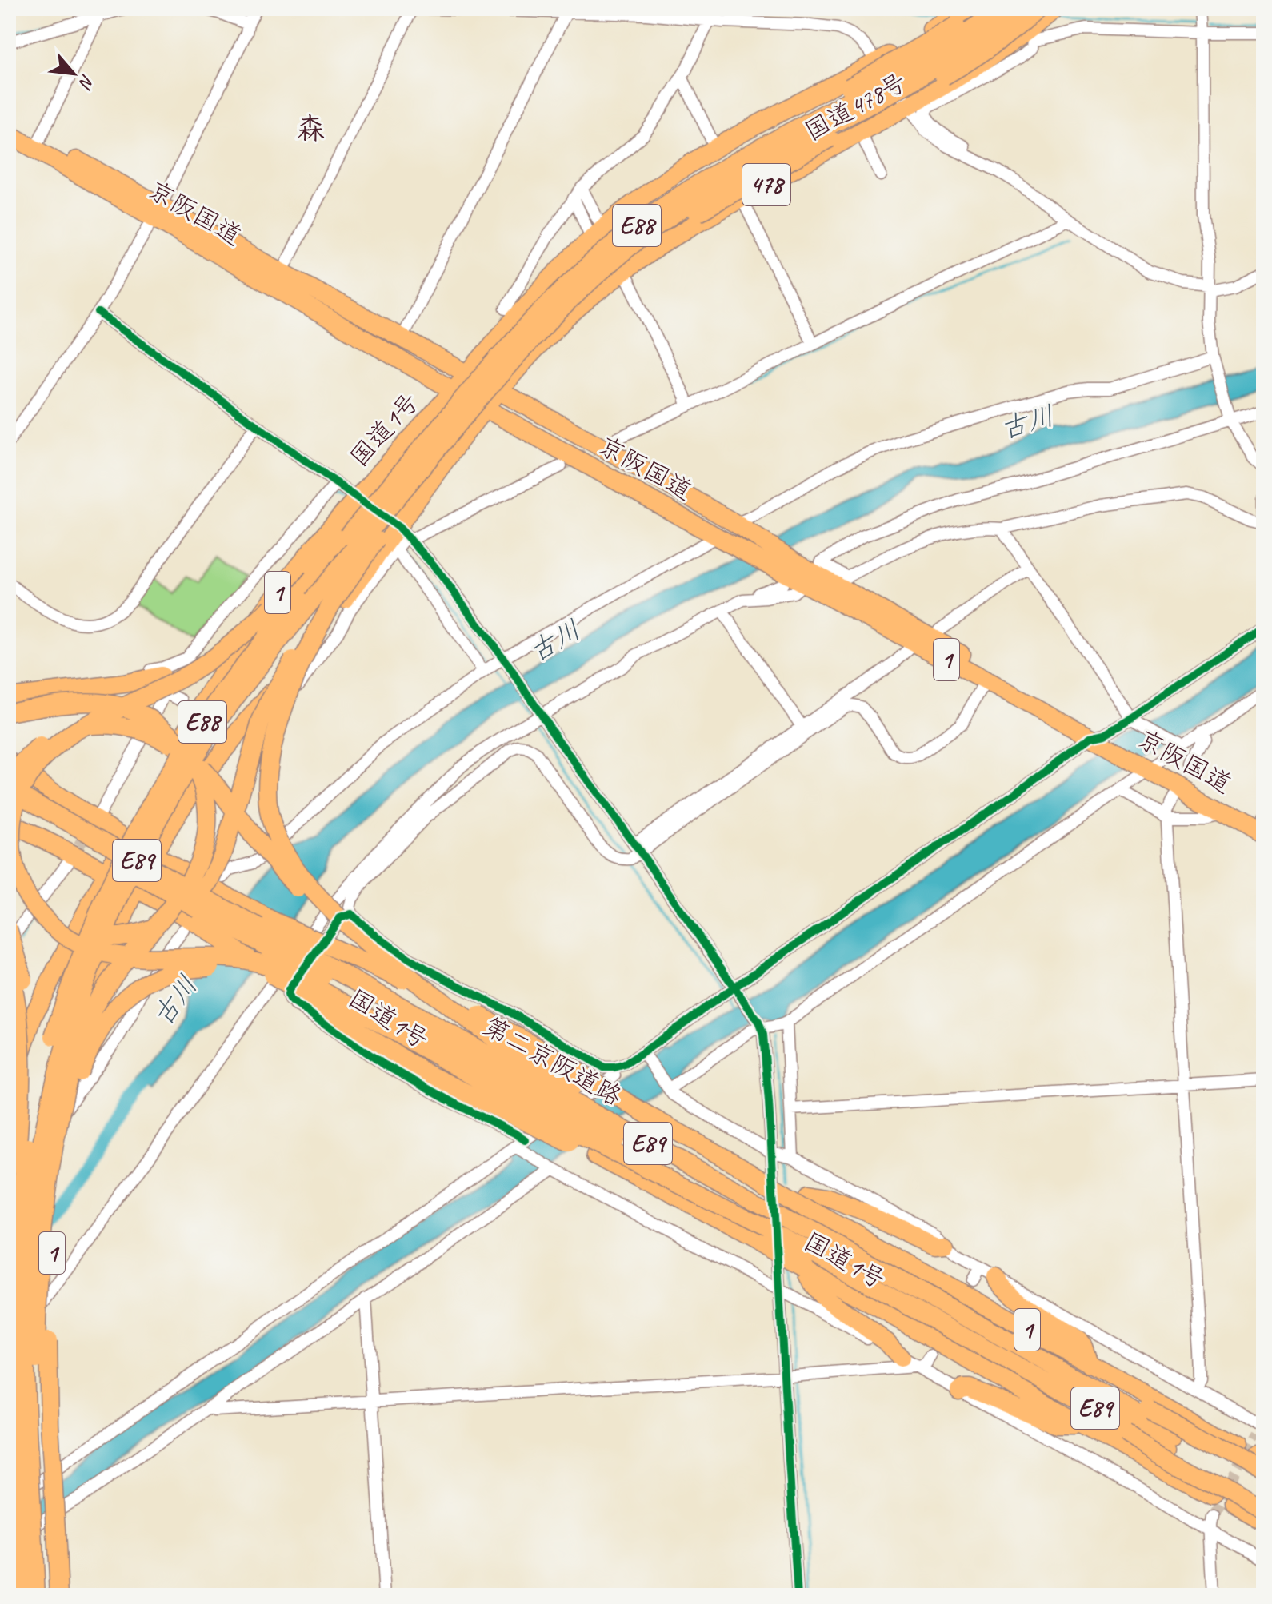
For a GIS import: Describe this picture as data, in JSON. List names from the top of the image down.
{
  "streets": {
    "highway": [
      "国道478号",
      "478",
      "京阪国道",
      "E88",
      "国道1号",
      "1",
      "E89",
      "第二京阪道路"
    ]
  },
  "crossings": [
    ["国道478号", "京阪国道"],
    ["国道478号", "国道1号"],
    ["京阪国道", "E88"],
    ["京阪国道", "国道1号"],
    ["E88", "国道1号"]
  ],
  "districts": ["森"],
  "water": ["古川"],
  "north": "bottom right"
}
